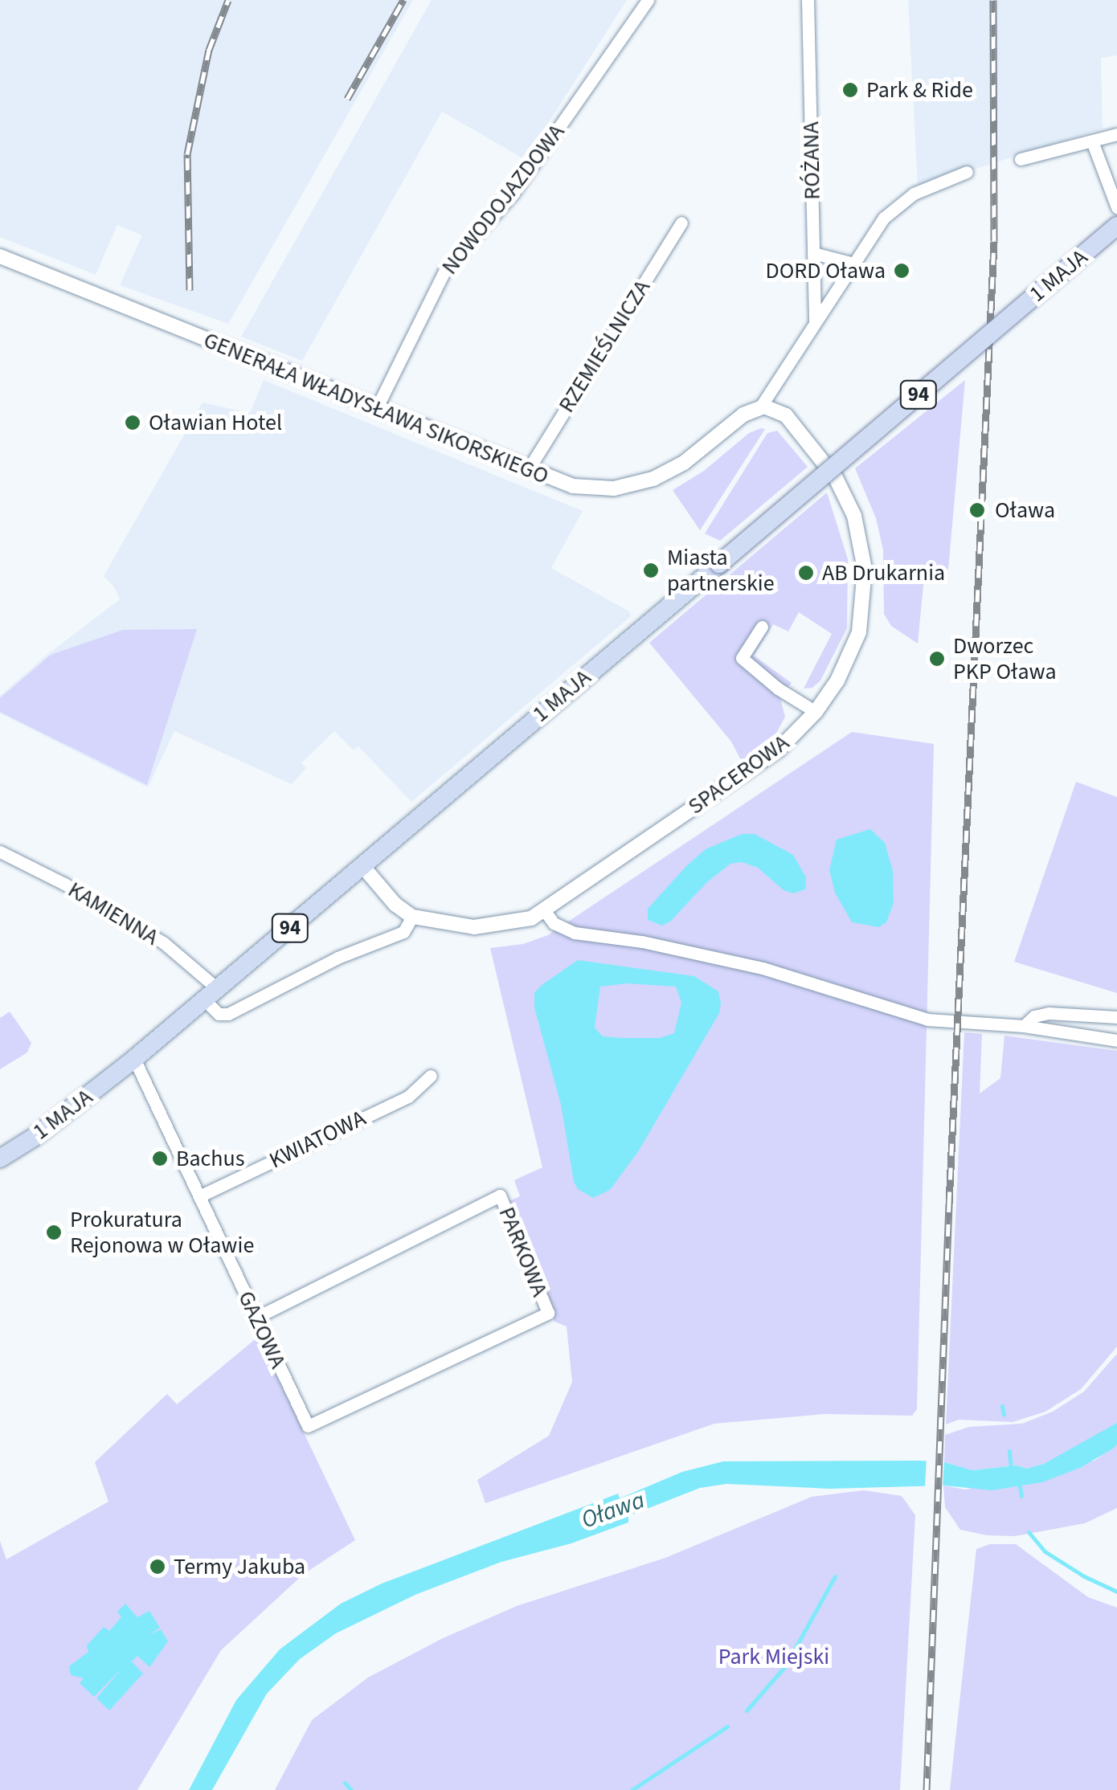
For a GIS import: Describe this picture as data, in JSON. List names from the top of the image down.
{
  "streets": {
    "main road": ["1 MAJA", "94"],
    "street": [
      "RÓŻANA",
      "NOWODOJAZDOWA",
      "RZEMIEŚLNICZA",
      "GENERAŁA WŁADYSŁAWA SIKORSKIEGO",
      "SPACEROWA",
      "KAMIENNA",
      "KWIATOWA",
      "PARKOWA",
      "GAZOWA"
    ]
  },
  "crossings": [
    ["NOWODOJAZDOWA", "GENERAŁA WŁADYSŁAWA SIKORSKIEGO"],
    ["1 MAJA", "KAMIENNA"],
    ["1 MAJA", "GAZOWA"],
    ["RZEMIEŚLNICZA", "GENERAŁA WŁADYSŁAWA SIKORSKIEGO"],
    ["GENERAŁA WŁADYSŁAWA SIKORSKIEGO", "SPACEROWA"],
    ["SPACEROWA", "KAMIENNA"],
    ["KWIATOWA", "GAZOWA"],
    ["PARKOWA", "GAZOWA"]
  ],
  "water": ["Oława"],
  "parks": ["Park Miejski"],
  "places": [
    "Park & Ride",
    "DORD Oława",
    "Oławian Hotel",
    "Oława",
    "Miasta partnerskie",
    "AB Drukarnia",
    "Dworzec PKP Oława",
    "Bachus",
    "Prokuratura Rejonowa w Oławie",
    "Termy Jakuba"
  ]
}
